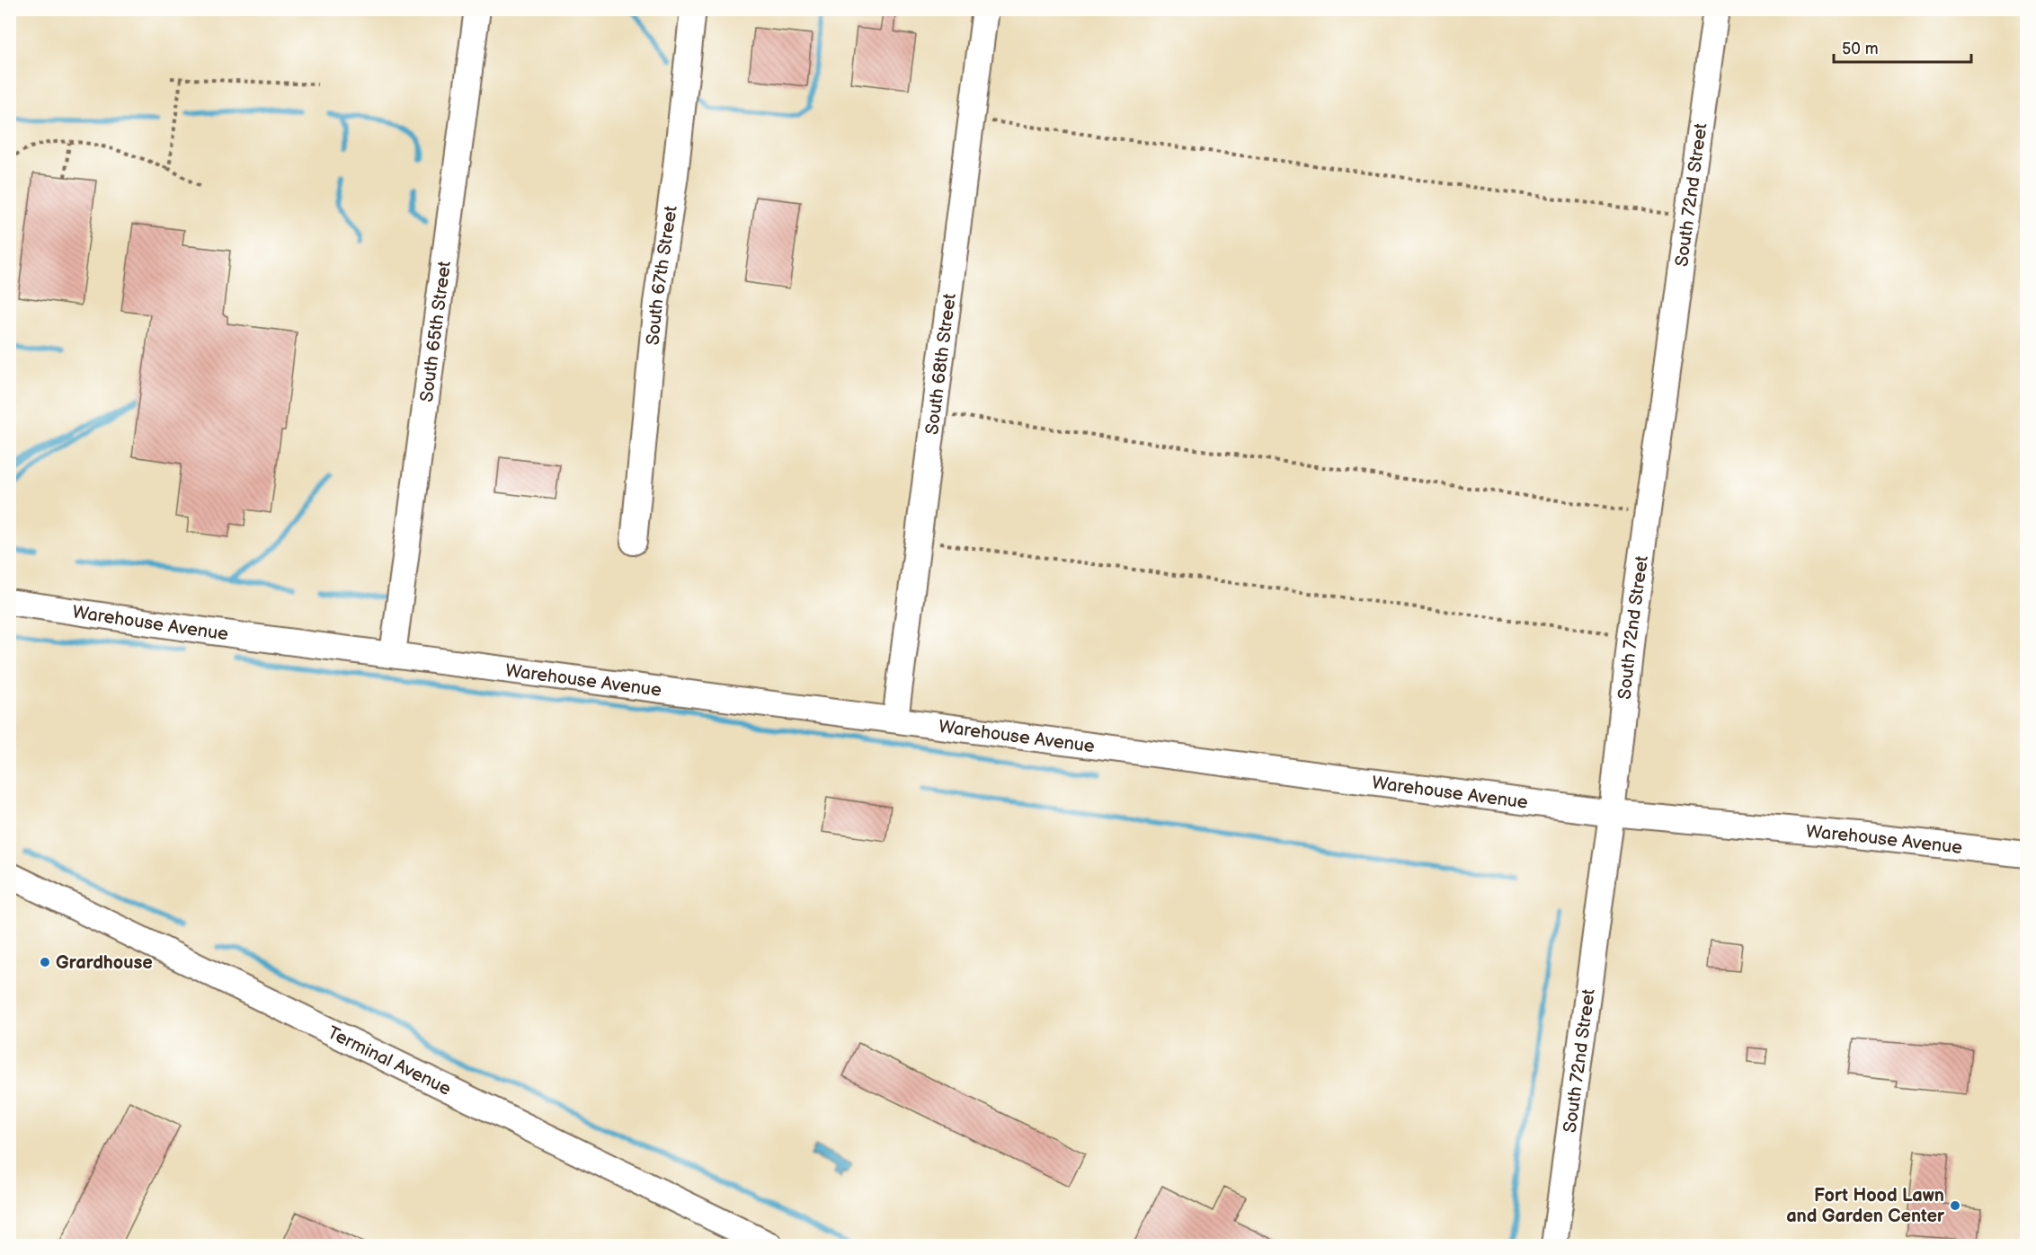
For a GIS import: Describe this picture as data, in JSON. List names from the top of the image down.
{
  "streets": {
    "street": [
      "South 72nd Street",
      "South 67th Street",
      "South 65th Street",
      "South 68th Street",
      "Warehouse Avenue",
      "Terminal Avenue"
    ]
  },
  "crossings": [
    ["South 72nd Street", "Warehouse Avenue"],
    ["South 65th Street", "Warehouse Avenue"],
    ["South 68th Street", "Warehouse Avenue"]
  ],
  "places": ["Grardhouse", "Fort Hood Lawn and Garden Center"],
  "scale_bar": "50 m"
}
